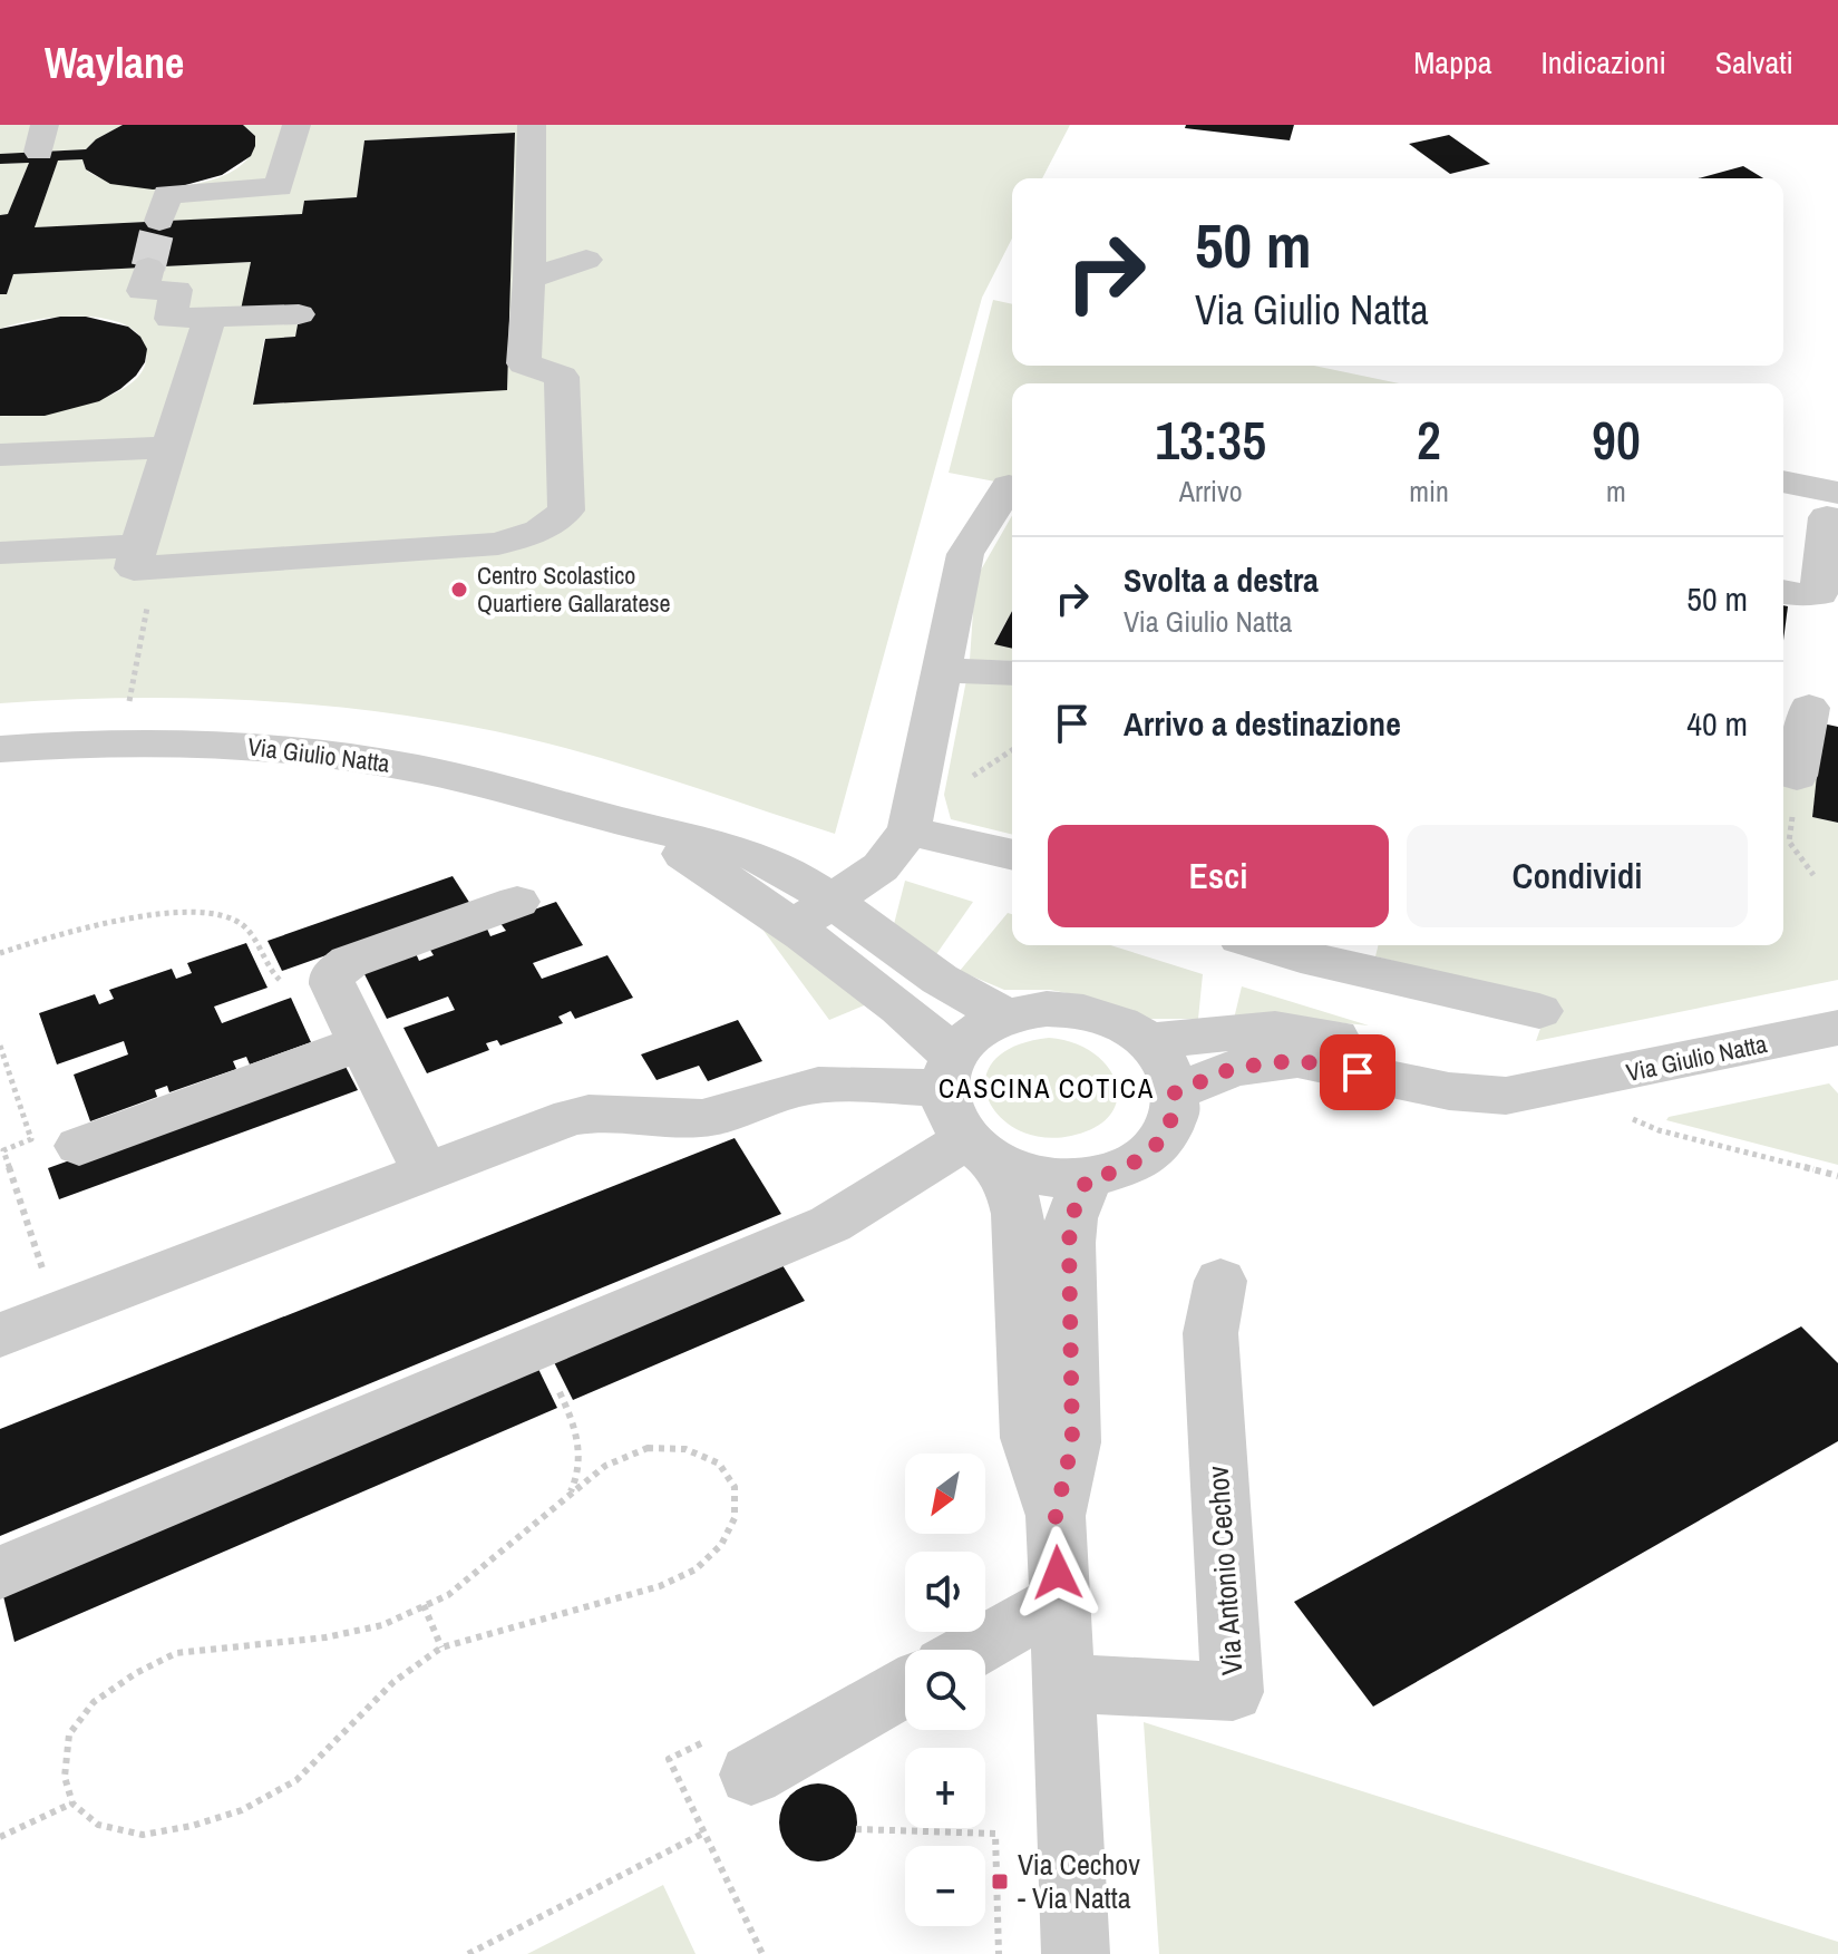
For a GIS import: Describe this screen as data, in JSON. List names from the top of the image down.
{
  "streets": {
    "street": ["Via Giulio Natta", "Via Antonio Cechov"]
  },
  "districts": ["CASCINA COTICA"],
  "places": {
    "other": ["Centro Scolastico Quartiere Gallaratese"],
    "transit": ["Via Cechov - Via Natta"]
  },
  "north": "bottom left",
  "page": {
    "header": "Waylane",
    "nav": ["Mappa", "Indicazioni", "Salvati"],
    "turn": ["50 m", "Via Giulio Natta"],
    "eta": [
      "13:35",
      "Arrivo",
      "2",
      "min",
      "90",
      "m"
    ],
    "list": [
      {
        "name": "Svolta a destra",
        "note": "Via Giulio Natta",
        "value": "50 m"
      },
      {
        "name": "Arrivo a destinazione",
        "value": "40 m"
      }
    ],
    "buttons": ["Esci", "Condividi"],
    "map_buttons": ["+", "−"]
  }
}
